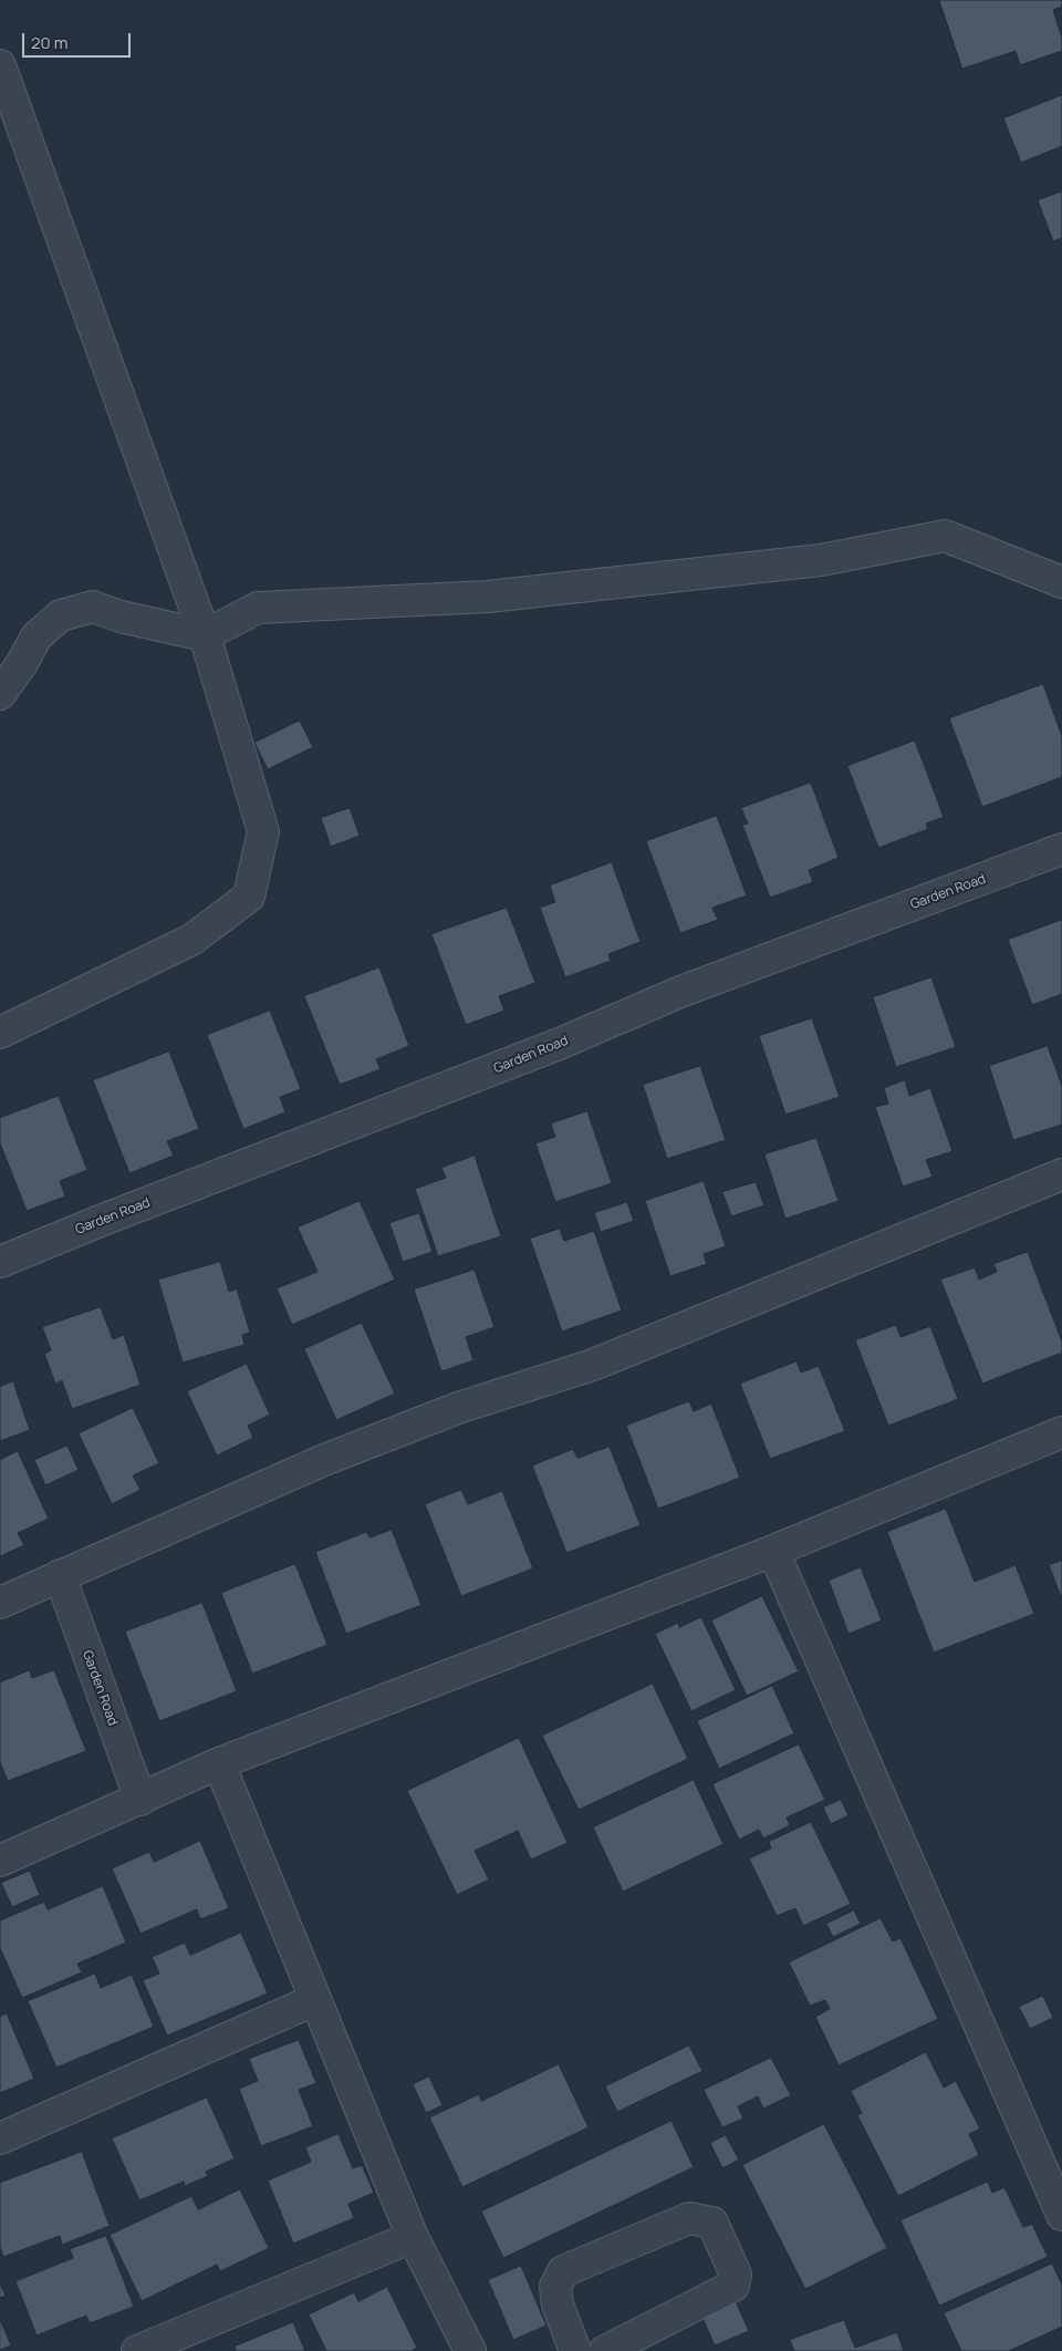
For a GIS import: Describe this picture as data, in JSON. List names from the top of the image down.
{
  "streets": {
    "street": ["Garden Road"]
  },
  "scale_bar": "20 m"
}
